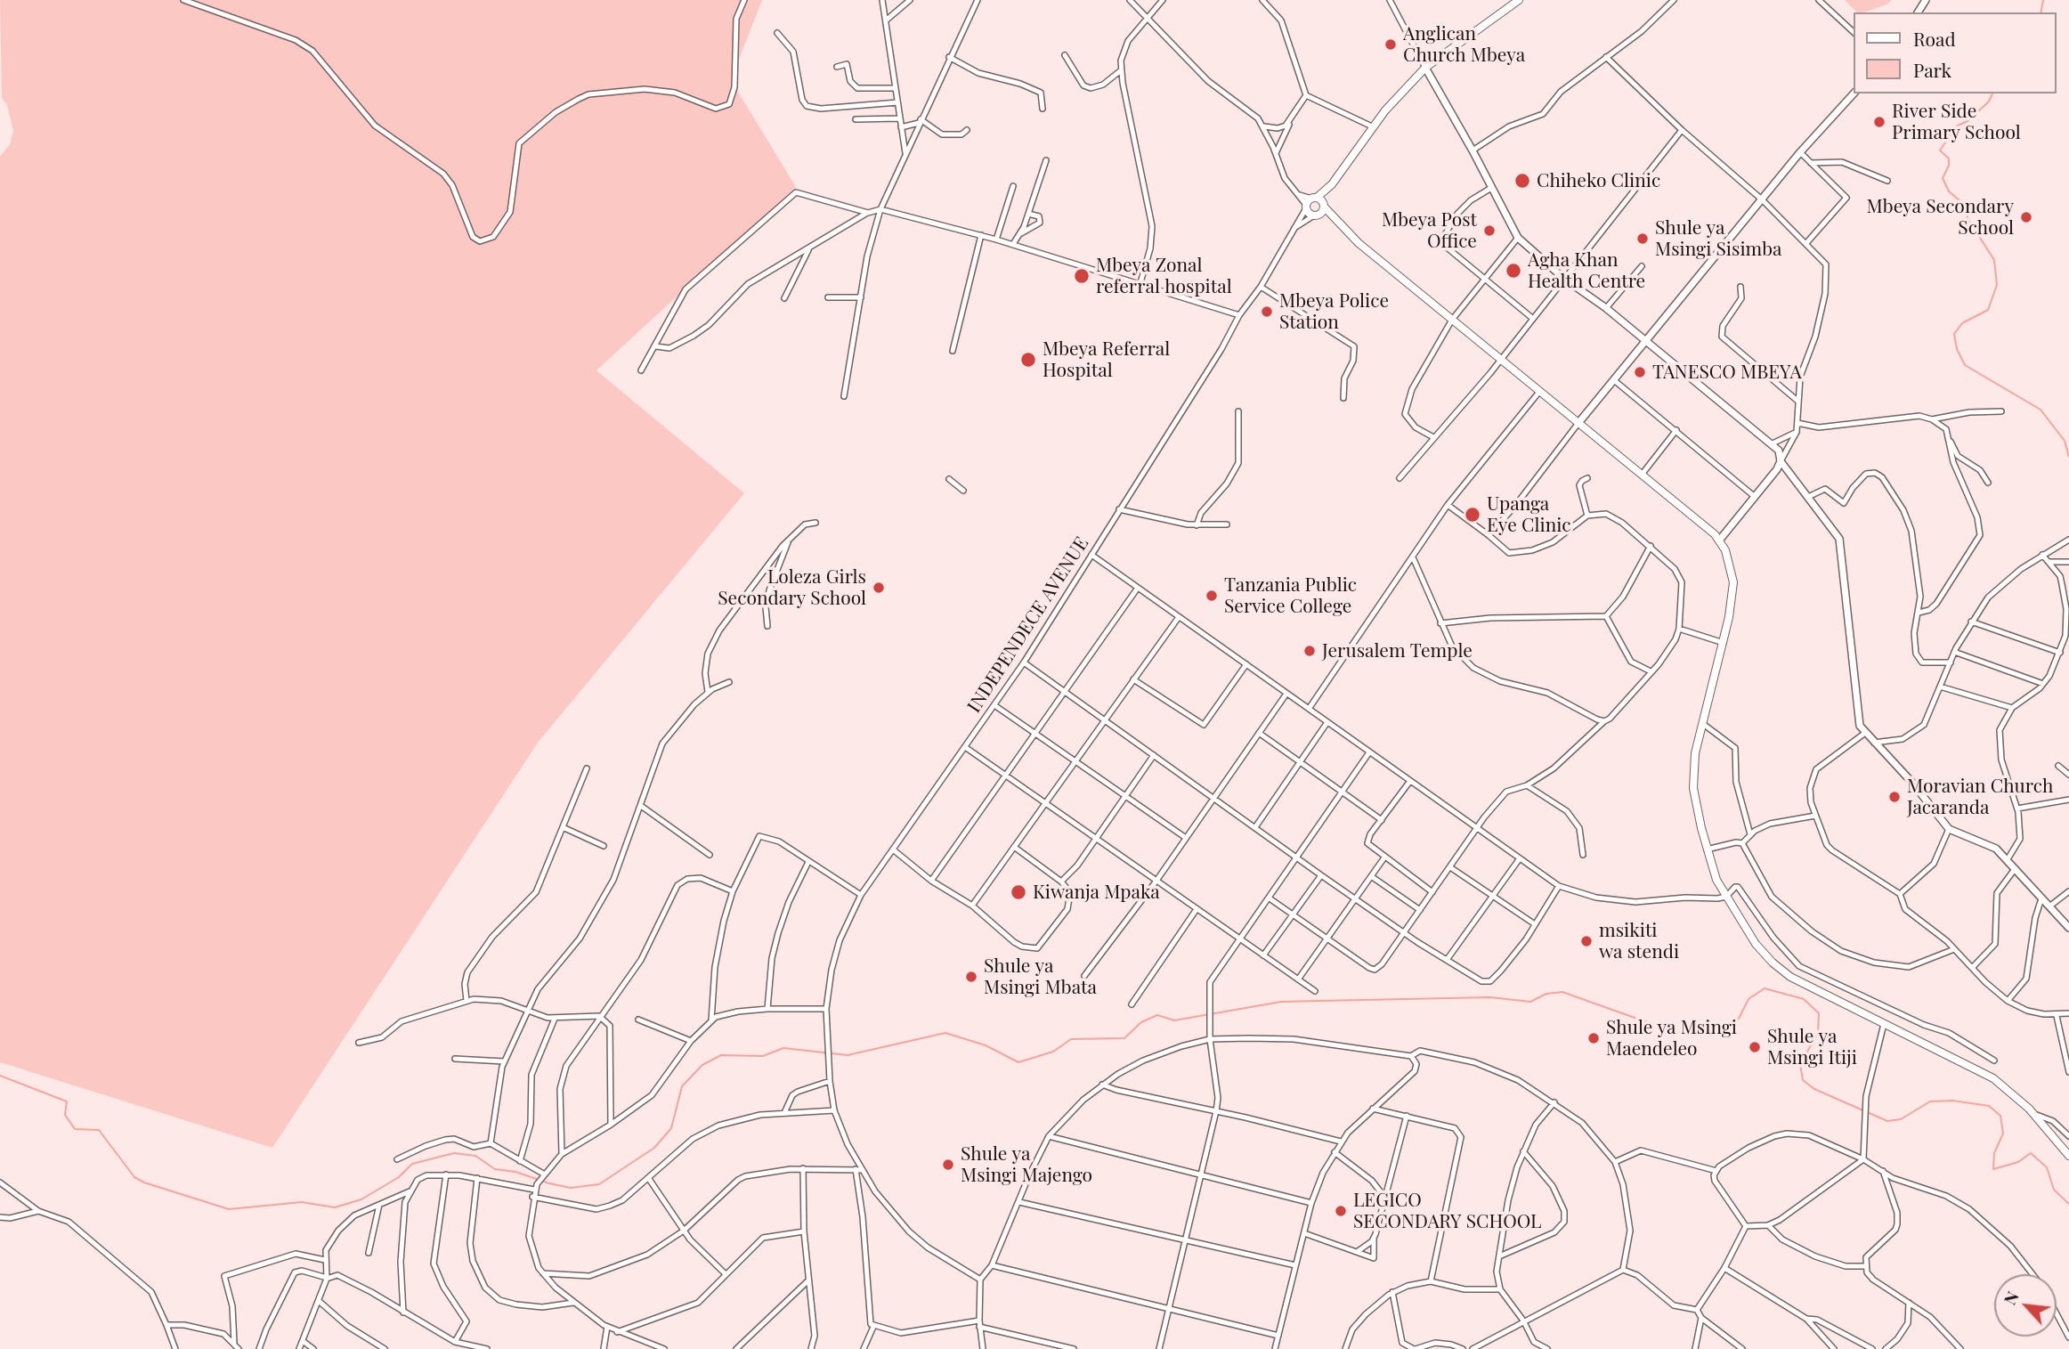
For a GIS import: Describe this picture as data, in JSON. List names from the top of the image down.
{
  "streets": {
    "street": ["INDEPENDECE AVENUE"]
  },
  "places": [
    "Anglican Church Mbeya",
    "River Side Primary School",
    "Chiheko Clinic",
    "Mbeya Secondary School",
    "Mbeya Post Office",
    "Shule ya Msingi Sisimba",
    "Agha Khan Health Centre",
    "Mbeya Zonal referral hospital",
    "Mbeya Police Station",
    "Mbeya Referral Hospital",
    "TANESCO MBEYA",
    "Upanga Eye Clinic",
    "Loleza Girls Secondary School",
    "Tanzania Public Service College",
    "Jerusalem Temple",
    "Moravian Church Jacaranda",
    "Kiwanja Mpaka",
    "msikiti wa stendi",
    "Shule ya Msingi Mbata",
    "Shule ya Msingi Maendeleo",
    "Shule ya Msingi Itiji",
    "Shule ya Msingi Majengo",
    "LEGICO SECONDARY SCHOOL"
  ],
  "legend": ["Road", "Park"],
  "north": "top left"
}
